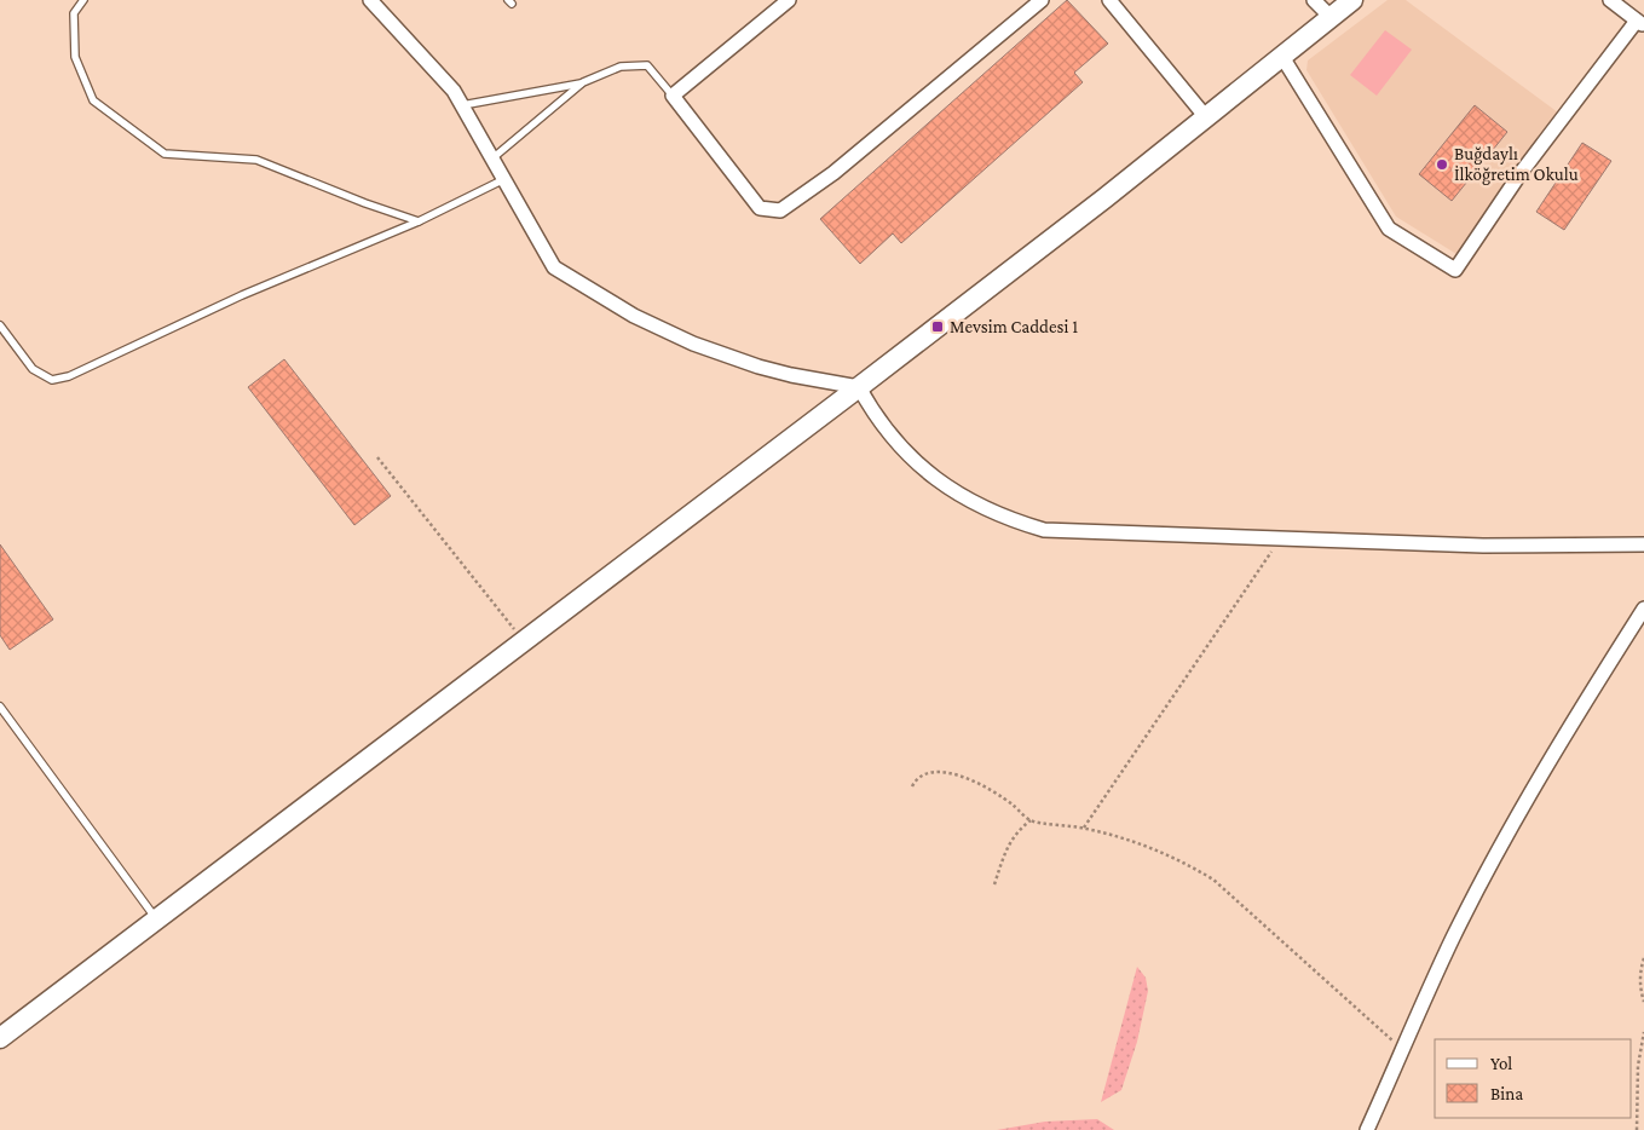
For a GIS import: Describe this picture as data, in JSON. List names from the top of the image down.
{
  "places": {
    "other": ["Buğdaylı İlköğretim Okulu"],
    "transit": ["Mevsim Caddesi 1"]
  },
  "legend": ["Yol", "Bina"]
}
